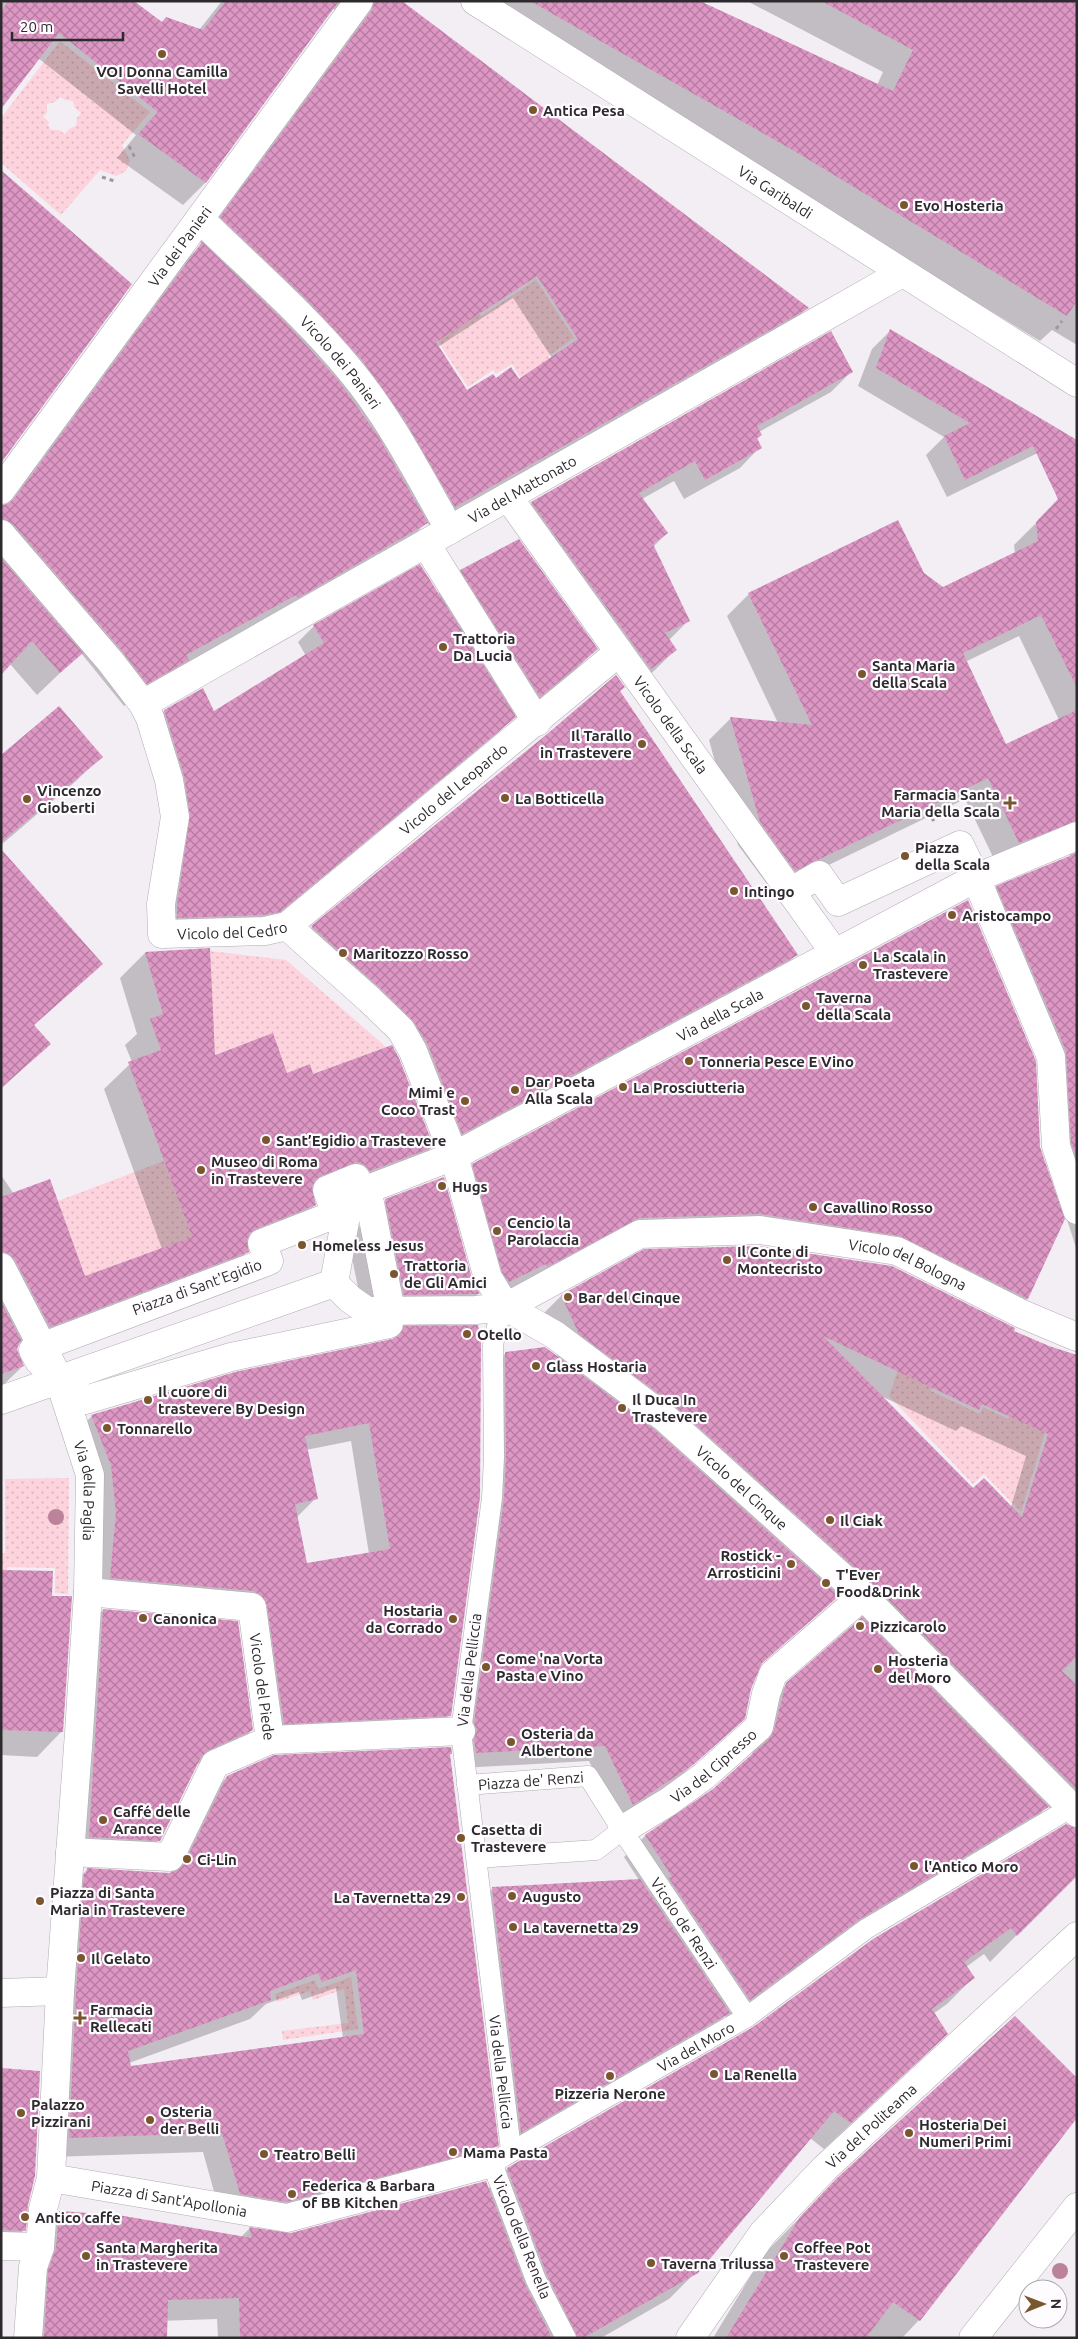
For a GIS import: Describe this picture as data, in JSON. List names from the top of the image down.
{
  "streets": {
    "street": [
      "Via Garibaldi",
      "Via dei Panieri",
      "Vicolo dei Panieri",
      "Via del Mattonato",
      "Vicolo della Scala",
      "Vicolo del Leopardo",
      "Vicolo del Cedro",
      "Via della Scala",
      "Vicolo del Bologna",
      "Piazza di Sant'Egidio",
      "Vicolo del Cinque",
      "Via della Paglia",
      "Vicolo del Piede",
      "Via del Cipresso",
      "Via del Moro",
      "Via del Politeama",
      "Piazza di Sant'Apollonia"
    ],
    "lane": [
      "Via della Pelliccia",
      "Piazza de' Renzi",
      "Vicolo de' Renzi",
      "Vicolo della Renella"
    ]
  },
  "crossings": [
    ["Via Garibaldi", "Via del Mattonato"],
    ["Via dei Panieri", "Vicolo dei Panieri"],
    ["Vicolo dei Panieri", "Via del Mattonato"],
    ["Via del Mattonato", "Vicolo della Scala"],
    ["Via del Mattonato", "Vicolo del Cedro"],
    ["Vicolo della Scala", "Vicolo del Leopardo"],
    ["Vicolo della Scala", "Via della Scala"],
    ["Vicolo del Leopardo", "Vicolo del Cedro"],
    ["Vicolo del Cedro", "Via della Scala"],
    ["Vicolo del Cedro", "Vicolo del Cinque"],
    ["Via della Scala", "Piazza di Sant'Egidio"],
    ["Via della Scala", "Vicolo del Cinque"],
    ["Vicolo del Bologna", "Vicolo del Cinque"],
    ["Vicolo del Bologna", "Via della Pelliccia"],
    ["Piazza di Sant'Egidio", "Via della Paglia"],
    ["Vicolo del Cinque", "Via della Pelliccia"],
    ["Vicolo del Cinque", "Via del Cipresso"],
    ["Vicolo del Cinque", "Via del Moro"],
    ["Via della Paglia", "Vicolo del Piede"],
    ["Via della Pelliccia", "Vicolo del Piede"],
    ["Via della Pelliccia", "Piazza de' Renzi"],
    ["Via della Pelliccia", "Via del Moro"],
    ["Via della Pelliccia", "Vicolo della Renella"],
    ["Via del Cipresso", "Piazza de' Renzi"],
    ["Via del Cipresso", "Vicolo de' Renzi"],
    ["Piazza de' Renzi", "Vicolo de' Renzi"],
    ["Vicolo de' Renzi", "Via del Moro"],
    ["Via del Moro", "Piazza di Sant'Apollonia"],
    ["Via del Moro", "Vicolo della Renella"]
  ],
  "places": {
    "other": [
      "VOI Donna Camilla Savelli Hotel",
      "Antica Pesa",
      "Evo Hosteria",
      "Trattoria Da Lucia",
      "Santa Maria della Scala",
      "Il Tarallo in Trastevere",
      "La Botticella",
      "Vincenzo Gioberti",
      "Piazza della Scala",
      "Intingo",
      "Aristocampo",
      "Maritozzo Rosso",
      "La Scala in Trastevere",
      "Taverna della Scala",
      "Tonneria Pesce E Vino",
      "La Prosciutteria",
      "Dar Poeta Alla Scala",
      "Mimi e Coco Trast",
      "Sant’Egidio a Trastevere",
      "Museo di Roma in Trastevere",
      "Hugs",
      "Cavallino Rosso",
      "Cencio la Parolaccia",
      "Homeless Jesus",
      "Il Conte di Montecristo",
      "Trattoria de Gli Amici",
      "Bar del Cinque",
      "Otello",
      "Glass Hostaria",
      "Il cuore di trastevere By Design",
      "Il Duca In Trastevere",
      "Tonnarello",
      "Il Ciak",
      "Rostick - Arrosticini",
      "T'Ever Food&Drink",
      "Canonica",
      "Hostaria da Corrado",
      "Pizzicarolo",
      "Come 'na Vorta Pasta e Vino",
      "Hosteria del Moro",
      "Osteria da Albertone",
      "Caffé delle Arance",
      "Casetta di Trastevere",
      "Ci-Lin",
      "l'Antico Moro",
      "Augusto",
      "La Tavernetta 29",
      "Piazza di Santa Maria in Trastevere",
      "La tavernetta 29",
      "Il Gelato",
      "La Renella",
      "Pizzeria Nerone",
      "Palazzo Pizzirani",
      "Osteria der Belli",
      "Hosteria Dei Numeri Primi",
      "Mama Pasta",
      "Teatro Belli",
      "Federica & Barbara of BB Kitchen",
      "Antico caffe",
      "Santa Margherita in Trastevere",
      "Coffee Pot Trastevere",
      "Taverna Trilussa"
    ],
    "health": ["Farmacia Santa Maria della Scala", "Farmacia Rellecati"]
  },
  "scale_bar": "20 m",
  "north": "right"
}
